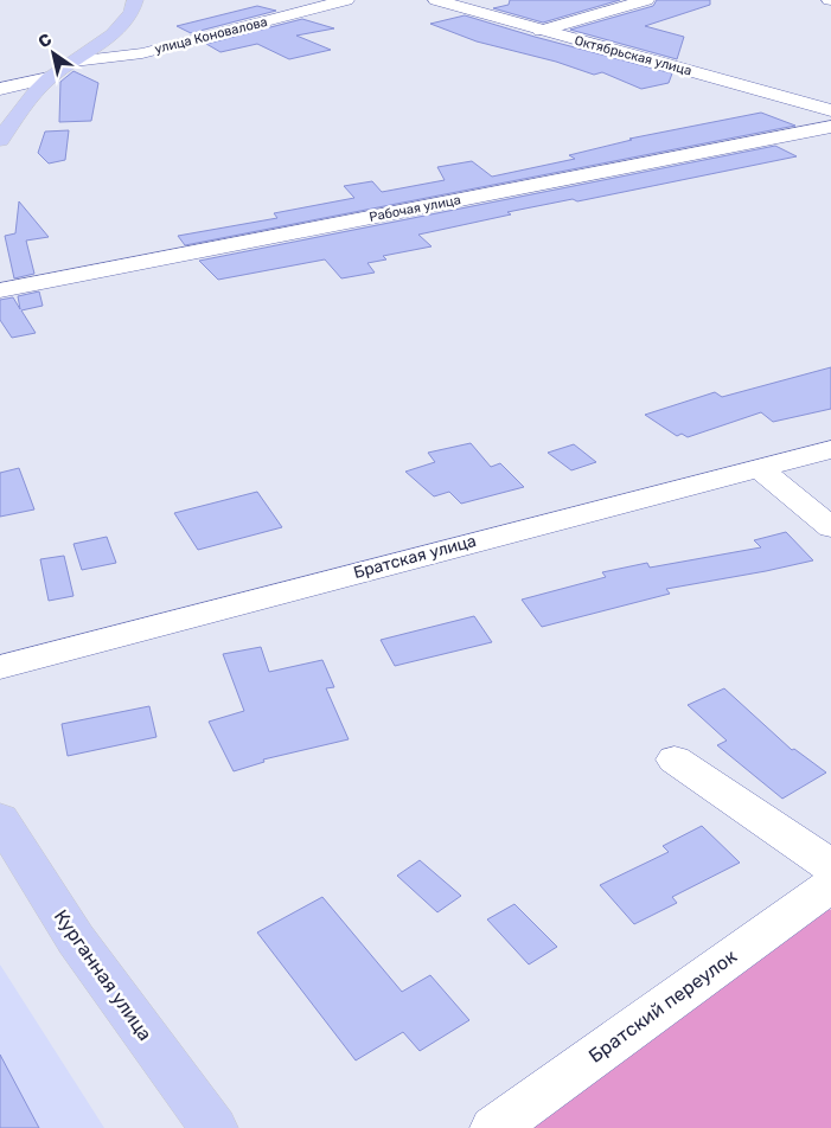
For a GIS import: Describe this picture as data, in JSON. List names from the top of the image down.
{
  "streets": {
    "main road": ["Курганная улица"],
    "street": [
      "улица Коновалова",
      "Октябрьская улица",
      "Рабочая улица",
      "Братская улица",
      "Братский переулок"
    ]
  },
  "north": "top left"
}
